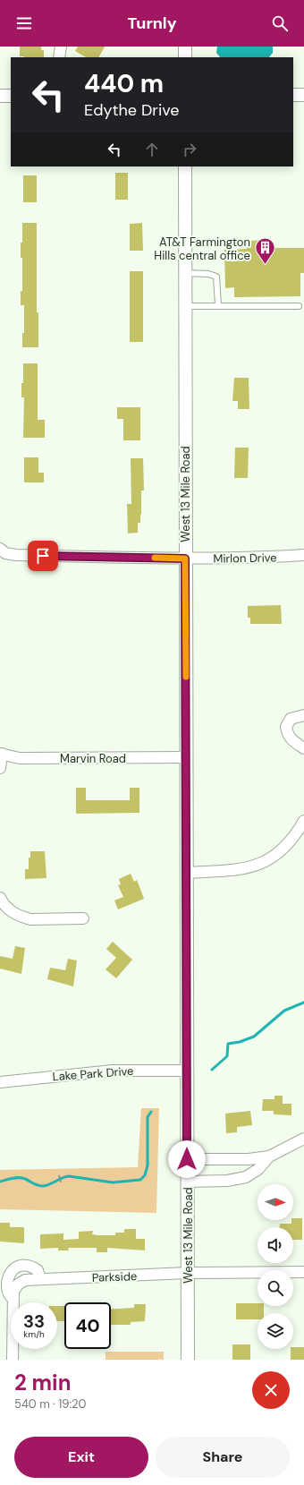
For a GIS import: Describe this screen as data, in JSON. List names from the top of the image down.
{
  "streets": {
    "street": [
      "West 13 Mile Road",
      "Mirlon Drive",
      "Marvin Road",
      "Lake Park Drive",
      "Parkside"
    ]
  },
  "crossings": [
    ["West 13 Mile Road", "Mirlon Drive"],
    ["West 13 Mile Road", "Marvin Road"],
    ["West 13 Mile Road", "Lake Park Drive"],
    ["West 13 Mile Road", "Parkside"]
  ],
  "places": {
    "building": ["AT&T Farmington Hills central office"]
  },
  "north": "right",
  "page": {
    "header": "Turnly",
    "turn": ["440 m", "Edythe Drive"],
    "speed": "33 km/h",
    "limit": "40",
    "heading": ["2 min", "540 m · 19:20"],
    "buttons": ["Exit", "Share"]
  }
}
